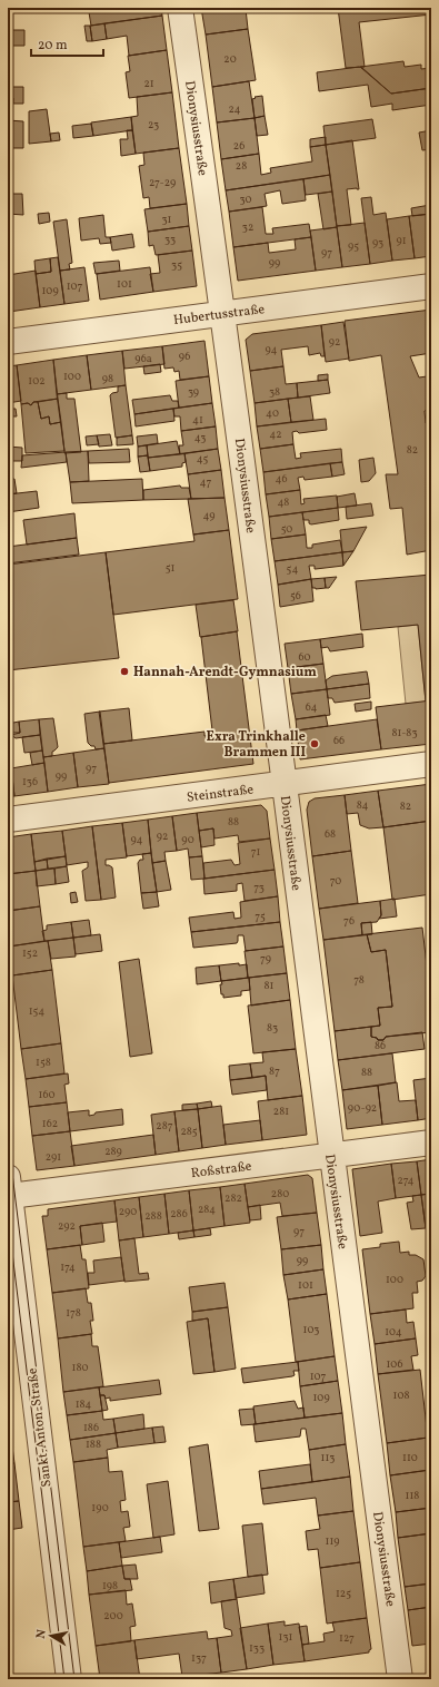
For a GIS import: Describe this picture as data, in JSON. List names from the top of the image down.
{
  "streets": {
    "street": [
      "Dionysiusstraße",
      "Hubertusstraße",
      "Steinstraße",
      "Roßstraße",
      "Sankt-Anton-Straße"
    ]
  },
  "crossings": [
    ["Dionysiusstraße", "Hubertusstraße"],
    ["Dionysiusstraße", "Steinstraße"],
    ["Dionysiusstraße", "Roßstraße"],
    ["Roßstraße", "Sankt-Anton-Straße"]
  ],
  "places": ["Hannah-Arendt-Gymnasium", "Exra Trinkhalle Brammen III"],
  "house_numbers": [
    "20",
    "21",
    "24",
    "23",
    "26",
    "28",
    "27-29",
    "30",
    "31",
    "32",
    "33",
    "91",
    "93",
    "95",
    "97",
    "99",
    "35",
    "101",
    "107",
    "109",
    "92",
    "94",
    "96",
    "96a",
    "100",
    "98",
    "102",
    "39",
    "38",
    "40",
    "41",
    "42",
    "43",
    "82",
    "45",
    "46",
    "47",
    "48",
    "49",
    "50",
    "51",
    "54",
    "56",
    "60",
    "64",
    "81-83",
    "66",
    "97",
    "99",
    "136",
    "84",
    "82",
    "88",
    "68",
    "92",
    "94",
    "90",
    "71",
    "70",
    "73",
    "75",
    "76",
    "152",
    "79",
    "78",
    "81",
    "154",
    "83",
    "86",
    "158",
    "87",
    "88",
    "160",
    "90-92",
    "281",
    "162",
    "287",
    "285",
    "289",
    "291",
    "274",
    "280",
    "282",
    "284",
    "290",
    "286",
    "288",
    "292",
    "97",
    "99",
    "174",
    "100",
    "101",
    "178",
    "103",
    "104",
    "106",
    "180",
    "107",
    "108",
    "109",
    "184",
    "186",
    "188",
    "113",
    "110",
    "118",
    "190",
    "119",
    "198",
    "125",
    "200",
    "131",
    "127",
    "133",
    "137"
  ],
  "scale_bar": "20 m",
  "north": "left"
}
